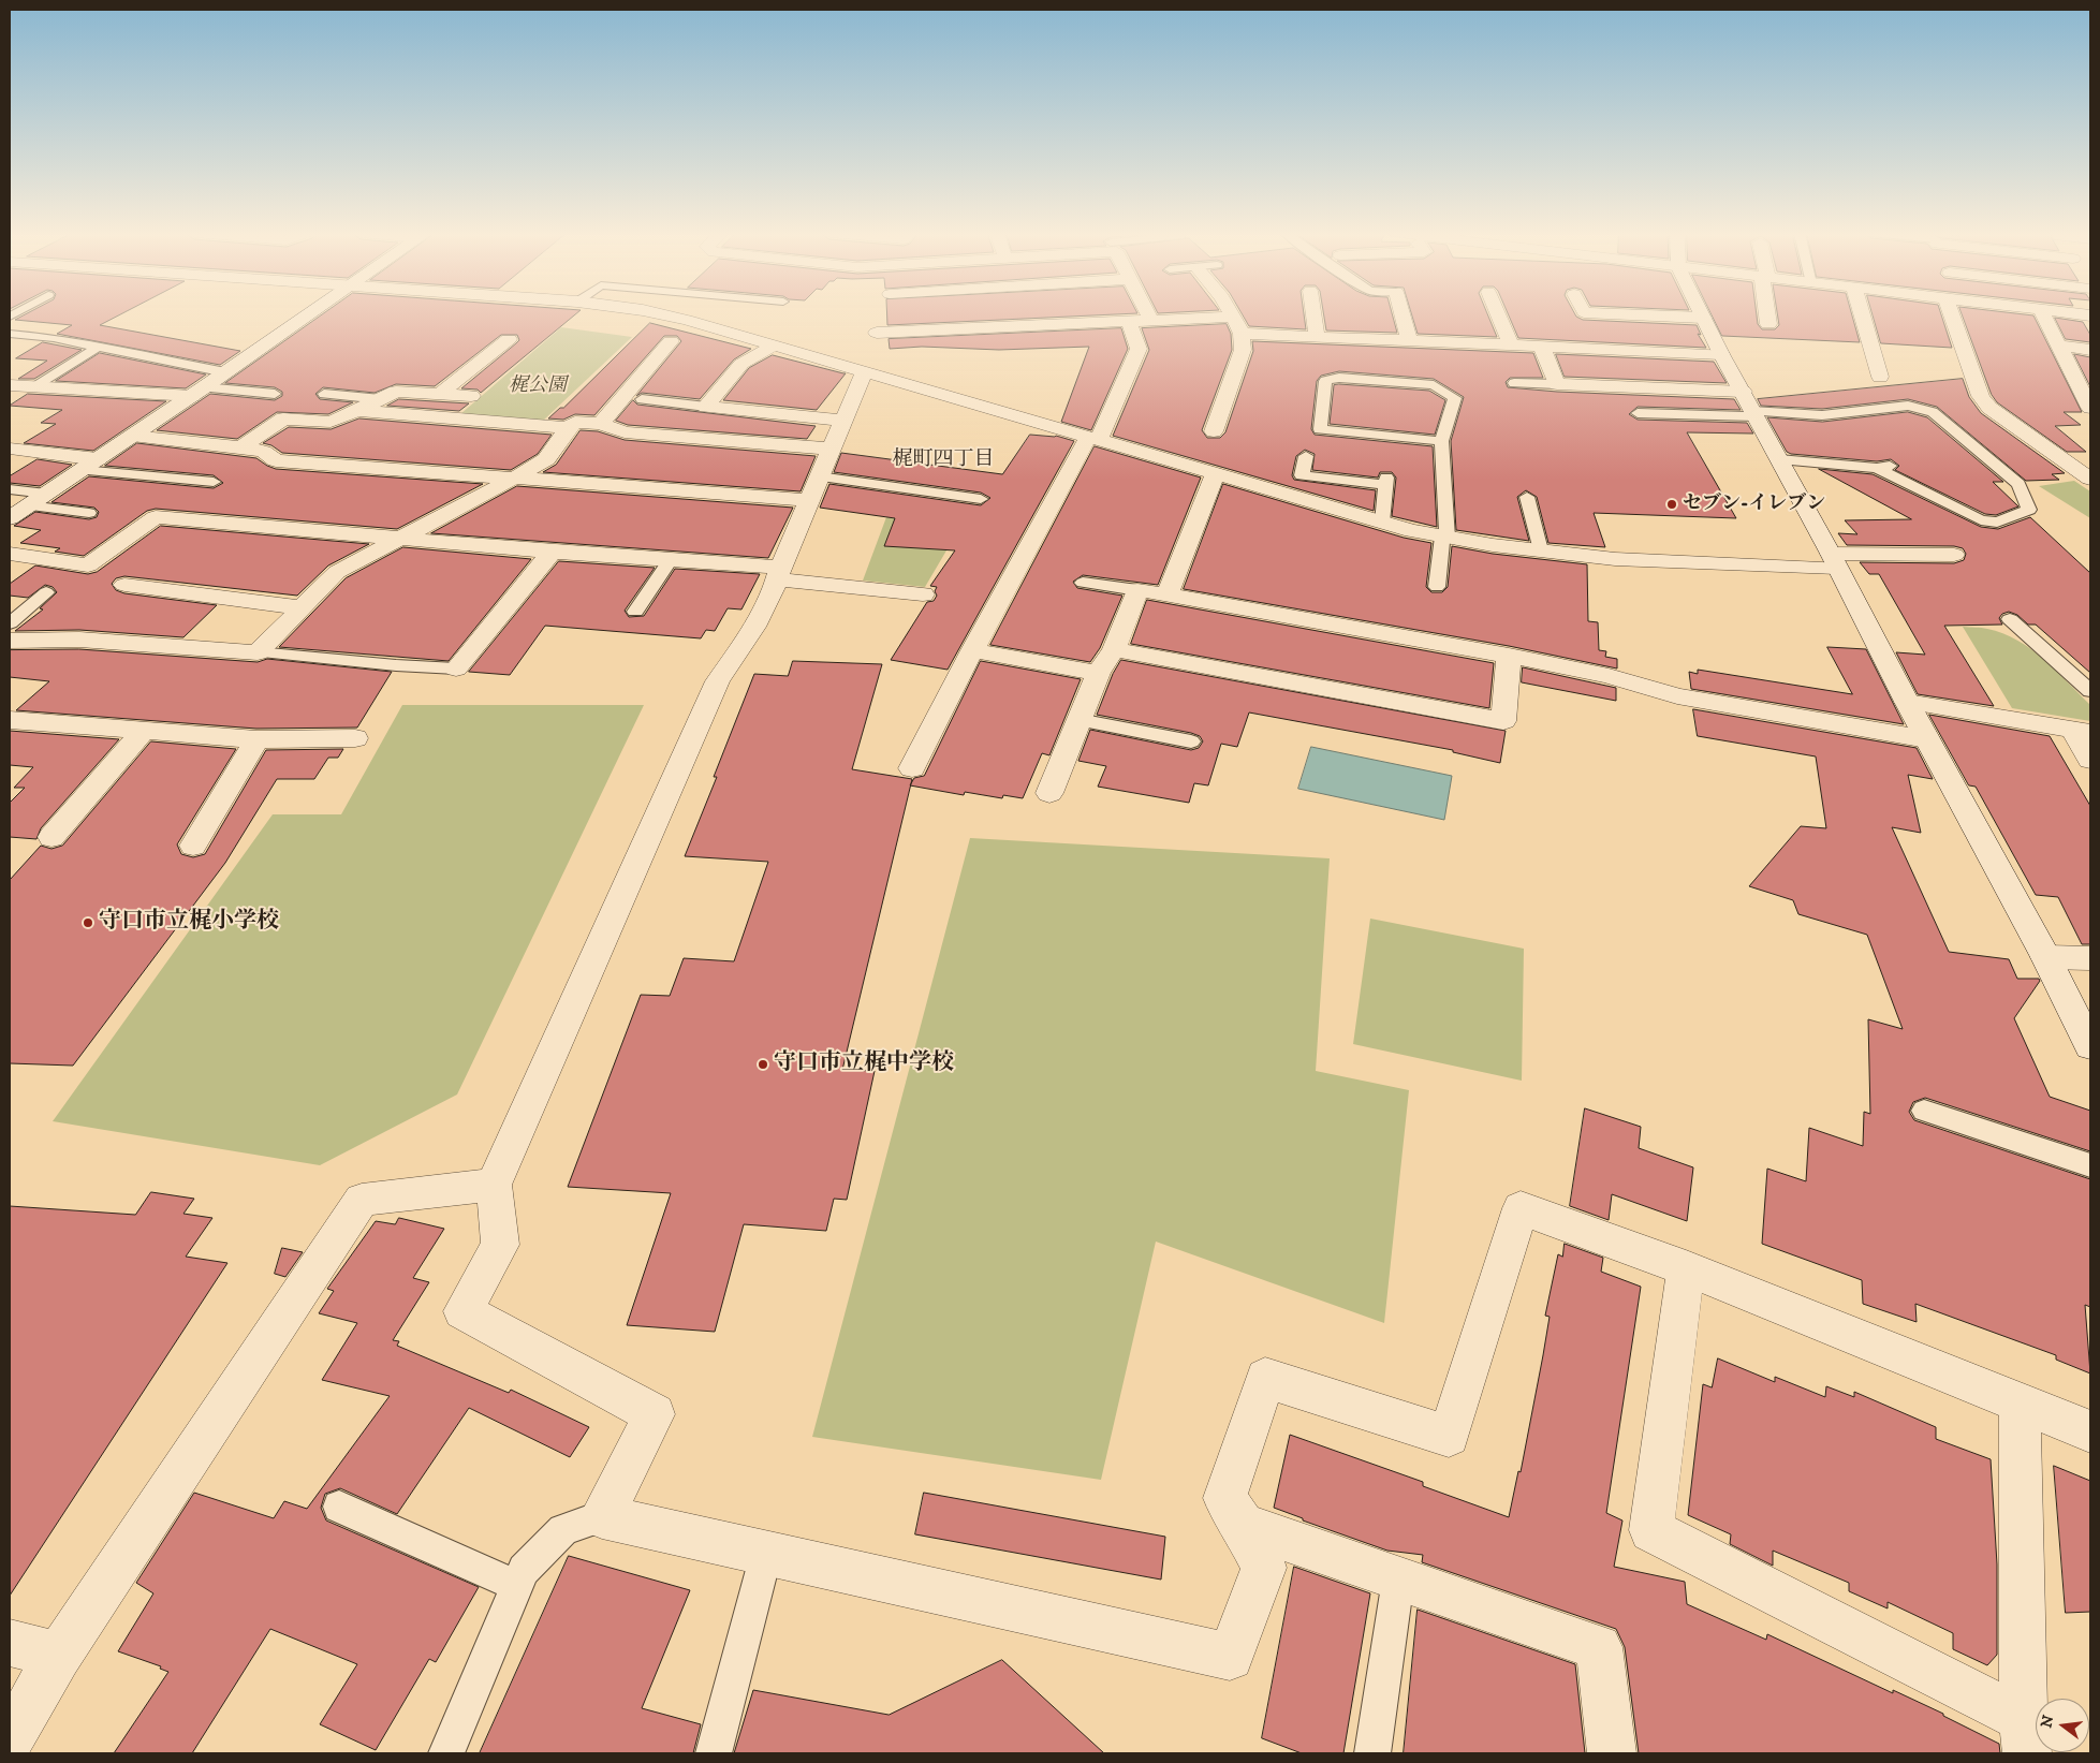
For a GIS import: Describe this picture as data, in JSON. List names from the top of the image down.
{
  "districts": ["梶町四丁目"],
  "parks": ["梶公園"],
  "places": ["セブン-イレブン", "守口市立梶小学校", "守口市立梶中学校"],
  "north": "left"
}
